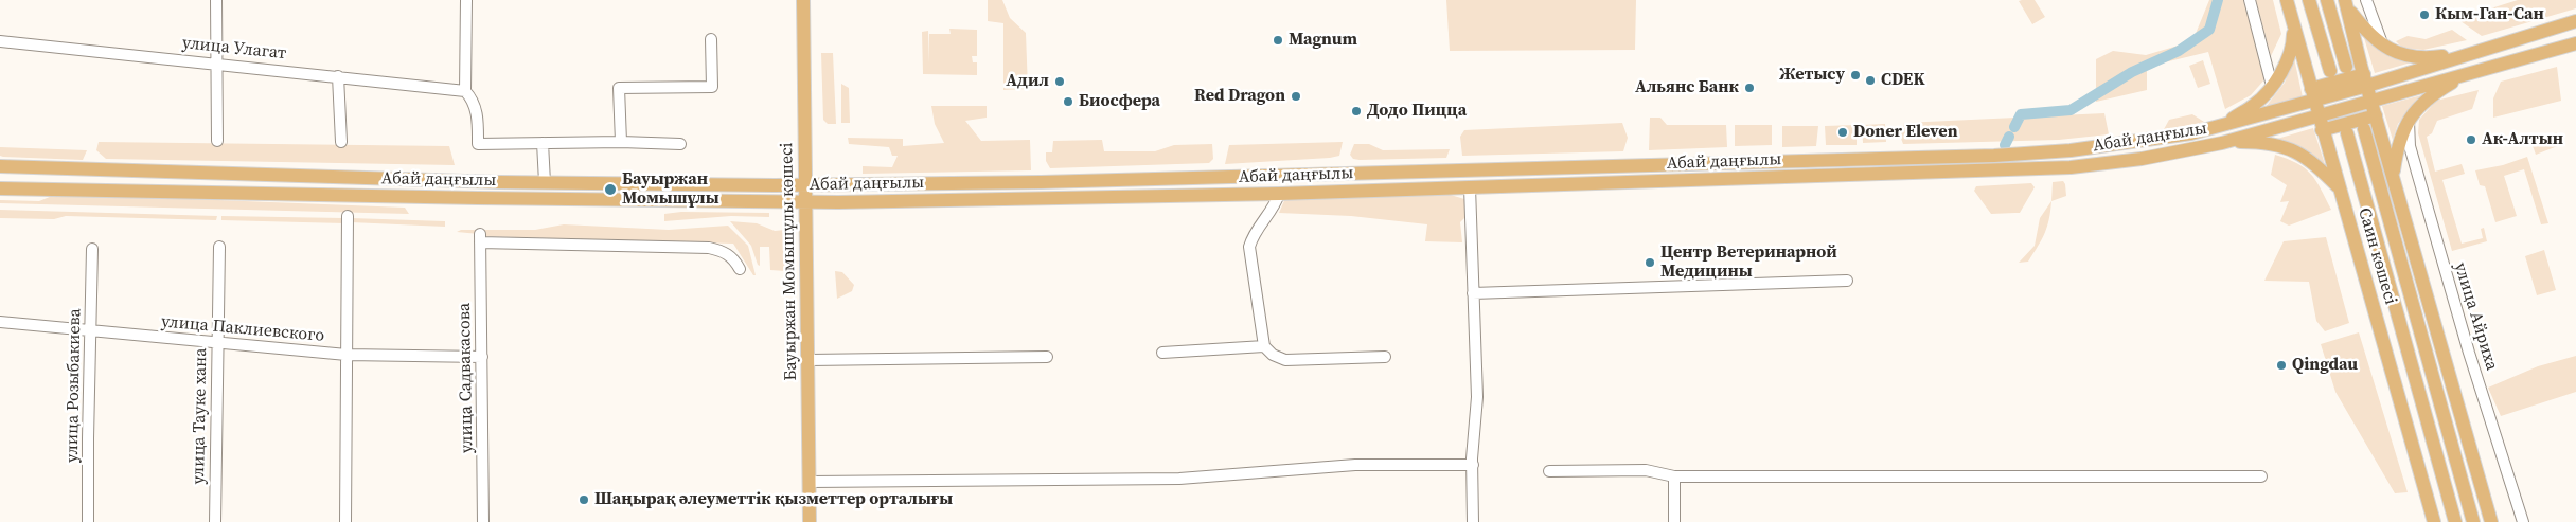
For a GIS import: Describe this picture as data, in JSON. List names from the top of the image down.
{
  "streets": {
    "main road": ["Абай даңғылы", "Саин көшесі", "Бауыржан Момышұлы көшесі"],
    "street": [
      "улица Улагат",
      "улица Айриха",
      "улица Паклиевского",
      "улица Садвакасова",
      "улица Розыбакиева",
      "улица Тауке хана"
    ]
  },
  "crossings": [
    ["Абай даңғылы", "Саин көшесі"],
    ["Абай даңғылы", "Бауыржан Момышұлы көшесі"],
    ["улица Паклиевского", "улица Садвакасова"],
    ["улица Паклиевского", "улица Розыбакиева"],
    ["улица Паклиевского", "улица Тауке хана"]
  ],
  "places": [
    "Кым-Ган-Сан",
    "Magnum",
    "Жетысу",
    "CDEK",
    "Адил",
    "Альянс Банк",
    "Red Dragon",
    "Биосфера",
    "Додо Пицца",
    "Doner Eleven",
    "Ак-Алтын",
    "Бауыржан Момышұлы",
    "Центр Ветеринарной Медицины",
    "Qingdau",
    "Шаңырақ әлеуметтік қызметтер орталығы"
  ]
}
